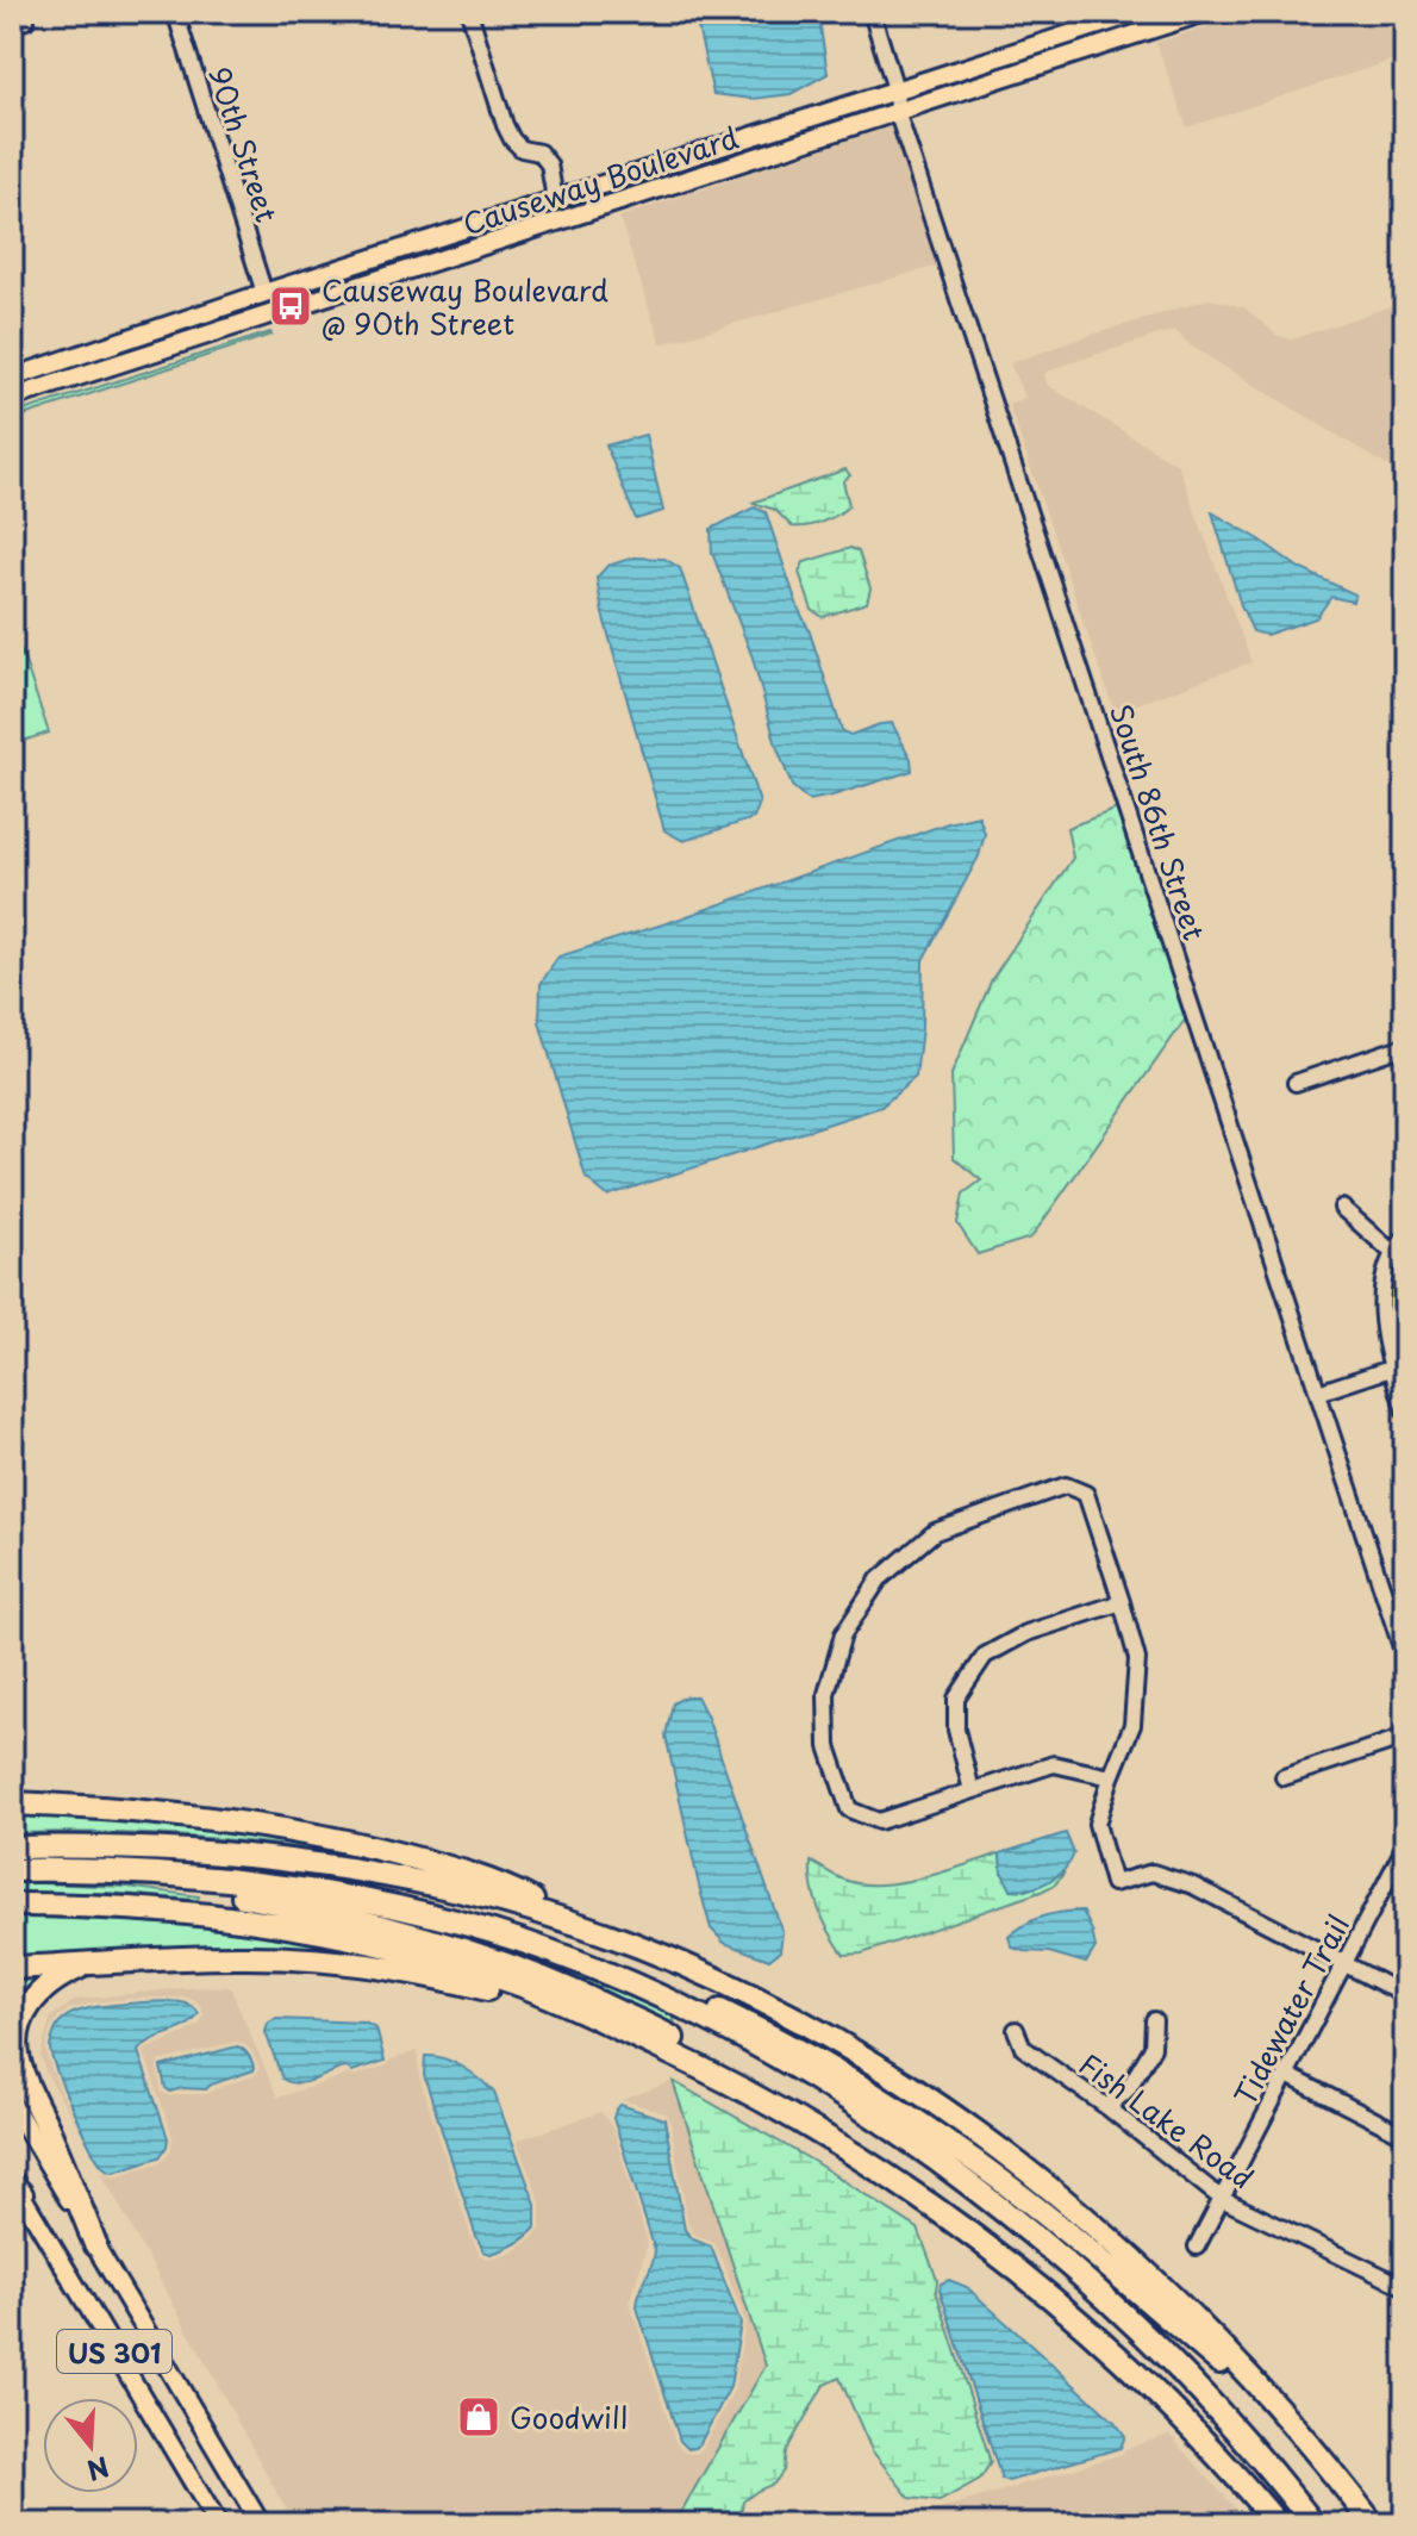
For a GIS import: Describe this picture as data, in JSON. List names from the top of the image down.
{
  "streets": {
    "main road": ["Causeway Boulevard", "US 301"],
    "street": [
      "90th Street",
      "South 86th Street",
      "Tidewater Trail",
      "Fish Lake Road"
    ]
  },
  "crossings": [
    ["90th Street", "Causeway Boulevard"],
    ["Causeway Boulevard", "South 86th Street"],
    ["Tidewater Trail", "Fish Lake Road"]
  ],
  "places": {
    "bus stop": ["Causeway Boulevard @ 90th Street"],
    "shop": ["Goodwill"]
  },
  "north": "bottom"
}
